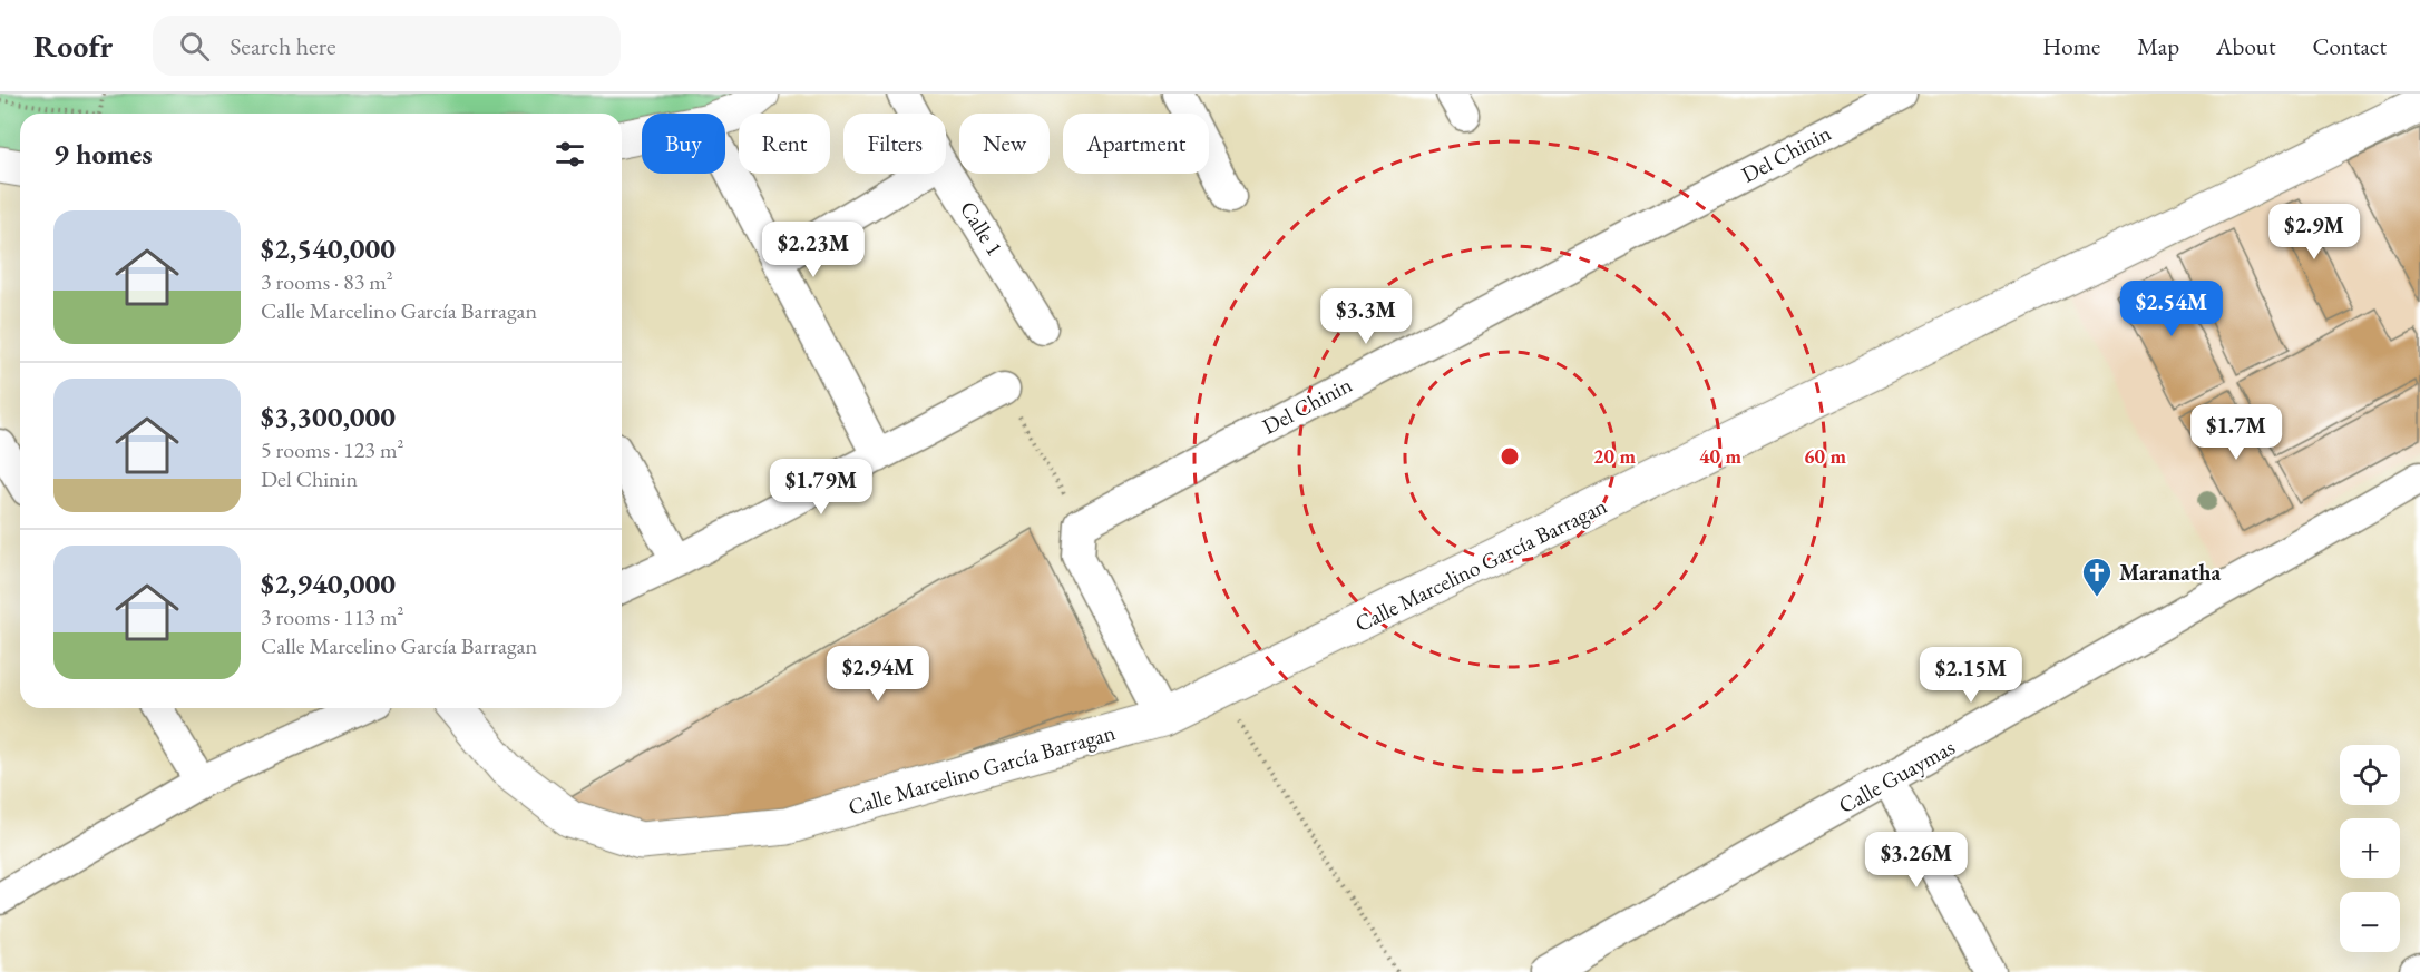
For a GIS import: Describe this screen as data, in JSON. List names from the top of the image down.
{
  "streets": {
    "street": [
      "Del Chinin",
      "Calle 1",
      "Calle Marcelino García Barragan",
      "Calle Guaymas"
    ]
  },
  "places": {
    "church": ["Maranatha"]
  },
  "page": {
    "header": "Roofr",
    "search": "Search here",
    "nav": [
      "Home",
      "Map",
      "About",
      "Contact"
    ],
    "chip": [
      "Buy",
      "Rent",
      "Filters",
      "New",
      "Apartment"
    ],
    "heading": "9 homes",
    "list": [
      {
        "name": "$2,540,000",
        "note": "3 rooms · 83 m² · Calle Marcelino García Barragan"
      },
      {
        "name": "$3,300,000",
        "note": "5 rooms · 123 m² · Del Chinin"
      },
      {
        "name": "$2,940,000",
        "note": "3 rooms · 113 m² · Calle Marcelino García Barragan"
      }
    ],
    "price": [
      "$2.9M",
      "$2.23M",
      "$2.54M",
      "$3.3M",
      "$1.7M",
      "$1.79M",
      "$2.94M",
      "$2.15M",
      "$3.26M"
    ],
    "map_buttons": ["+", "−"]
  },
  "rings": ["20 m", "40 m", "60 m"]
}
